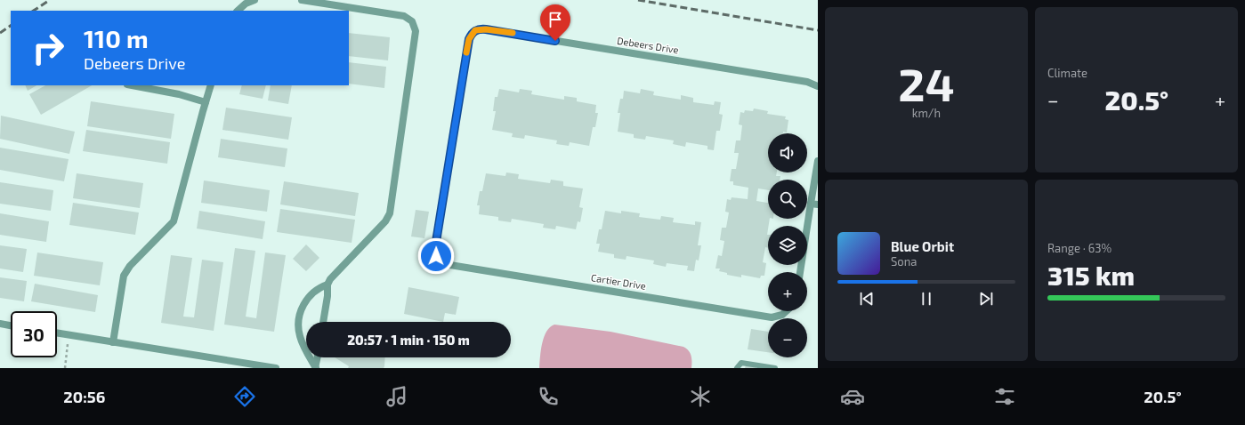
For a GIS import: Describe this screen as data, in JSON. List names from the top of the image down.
{
  "streets": {
    "street": ["Debeers Drive", "Cartier Drive"]
  },
  "crossings": [
    ["Debeers Drive", "Cartier Drive"]
  ],
  "page": {
    "tile": [
      ["24", "km/h"],
      "Climate",
      ["Range · 63%", "315 km"]
    ],
    "turn": ["110 m", "Debeers Drive"],
    "heat": ["−", "20.5°", "+"],
    "map_buttons": ["+", "−"],
    "song": ["Blue Orbit", "Sona"],
    "limit": "30",
    "trip": "20:57 · 1 min · 150 m",
    "tabs": ["20:56", "20.5°"]
  }
}
